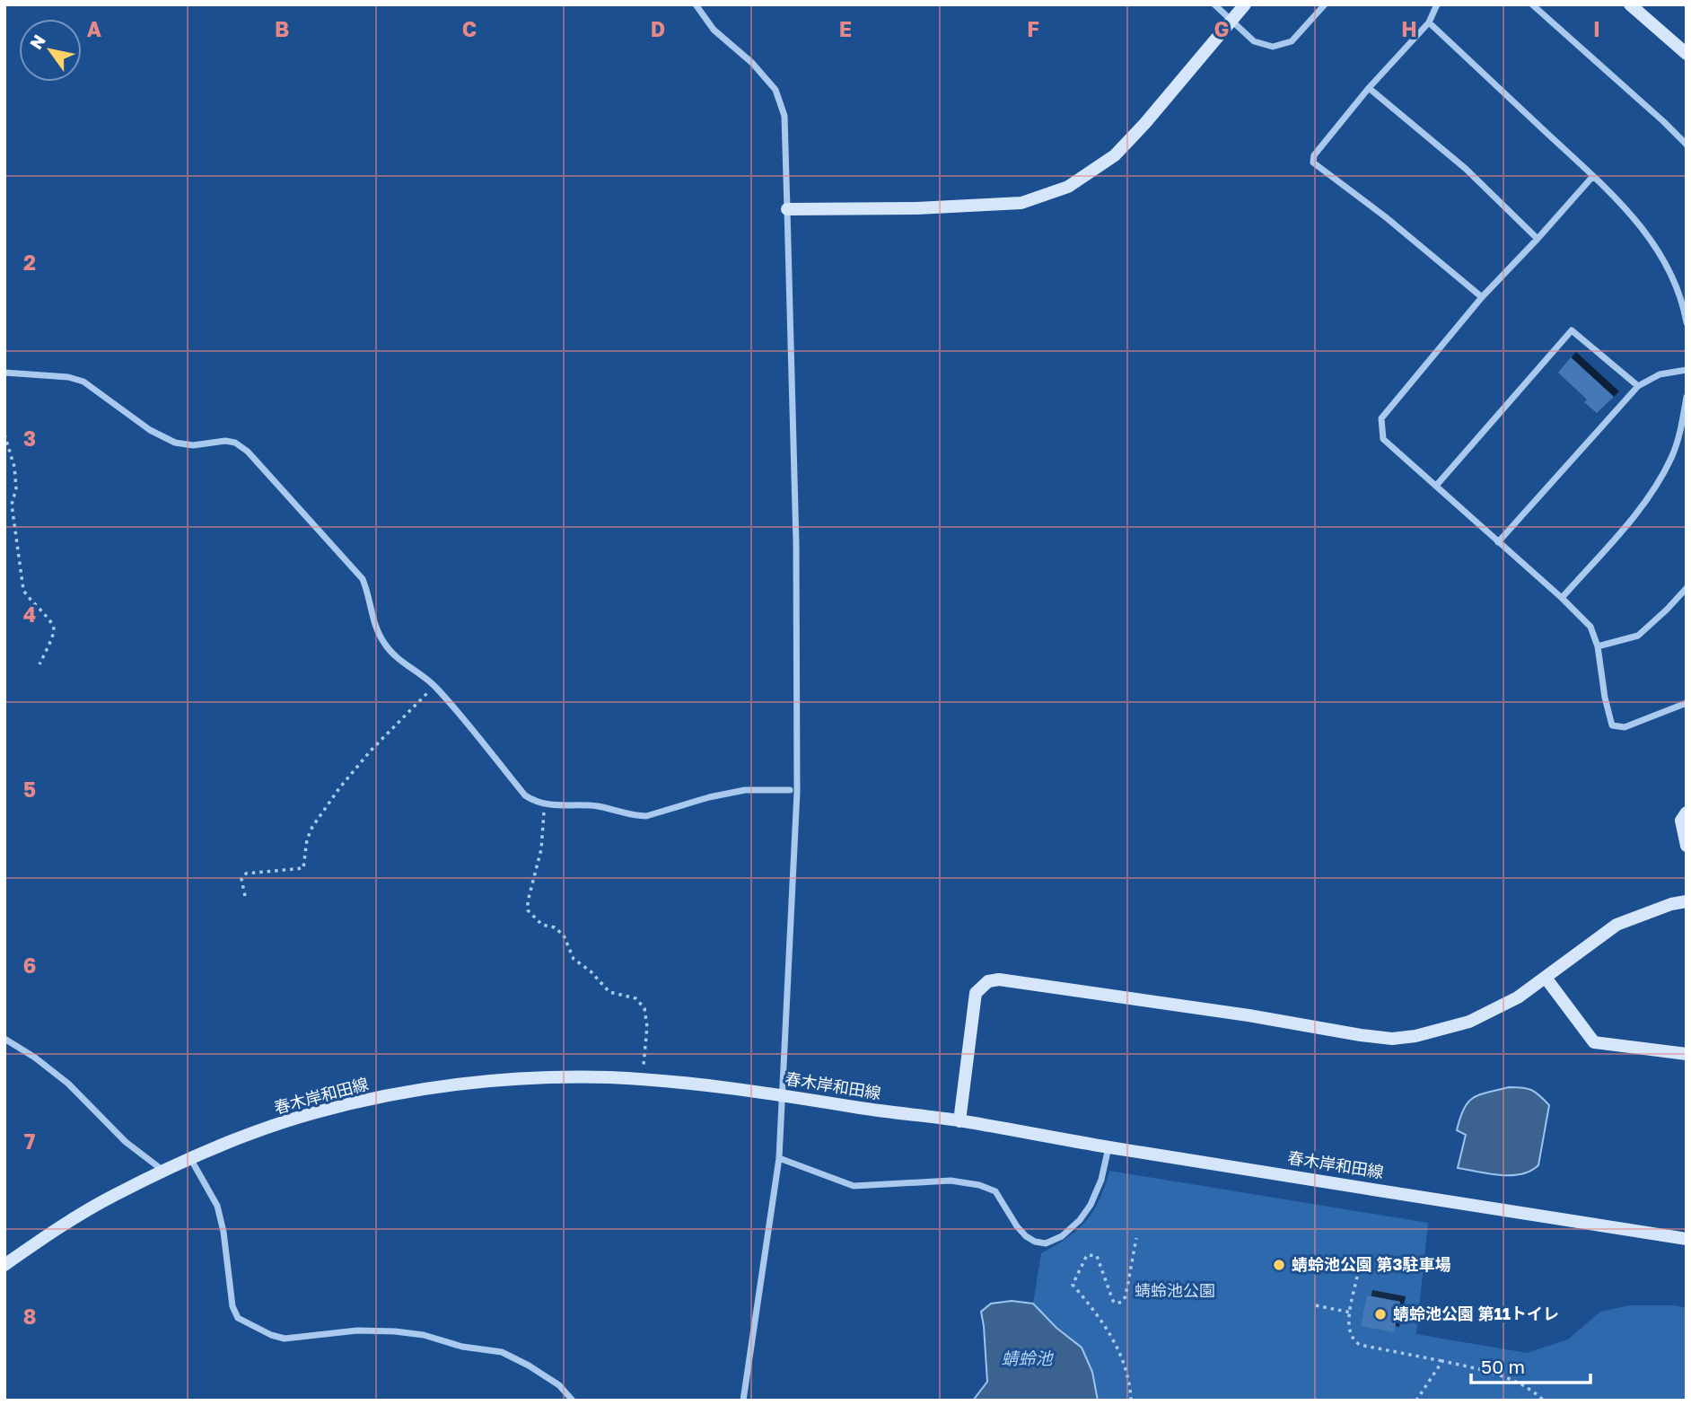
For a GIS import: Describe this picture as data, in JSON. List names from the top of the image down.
{
  "streets": {
    "main road": ["春木岸和田線"]
  },
  "water": ["蜻蛉池"],
  "parks": ["蜻蛉池公園"],
  "places": ["蜻蛉池公園 第3駐車場", "蜻蛉池公園 第11トイレ"],
  "scale_bar": "50 m",
  "north": "top left",
  "grid": {
    "columns": [
      "A",
      "B",
      "C",
      "D",
      "E",
      "F",
      "G",
      "H",
      "I"
    ],
    "rows": [
      "2",
      "3",
      "4",
      "5",
      "6",
      "7",
      "8"
    ]
  }
}
